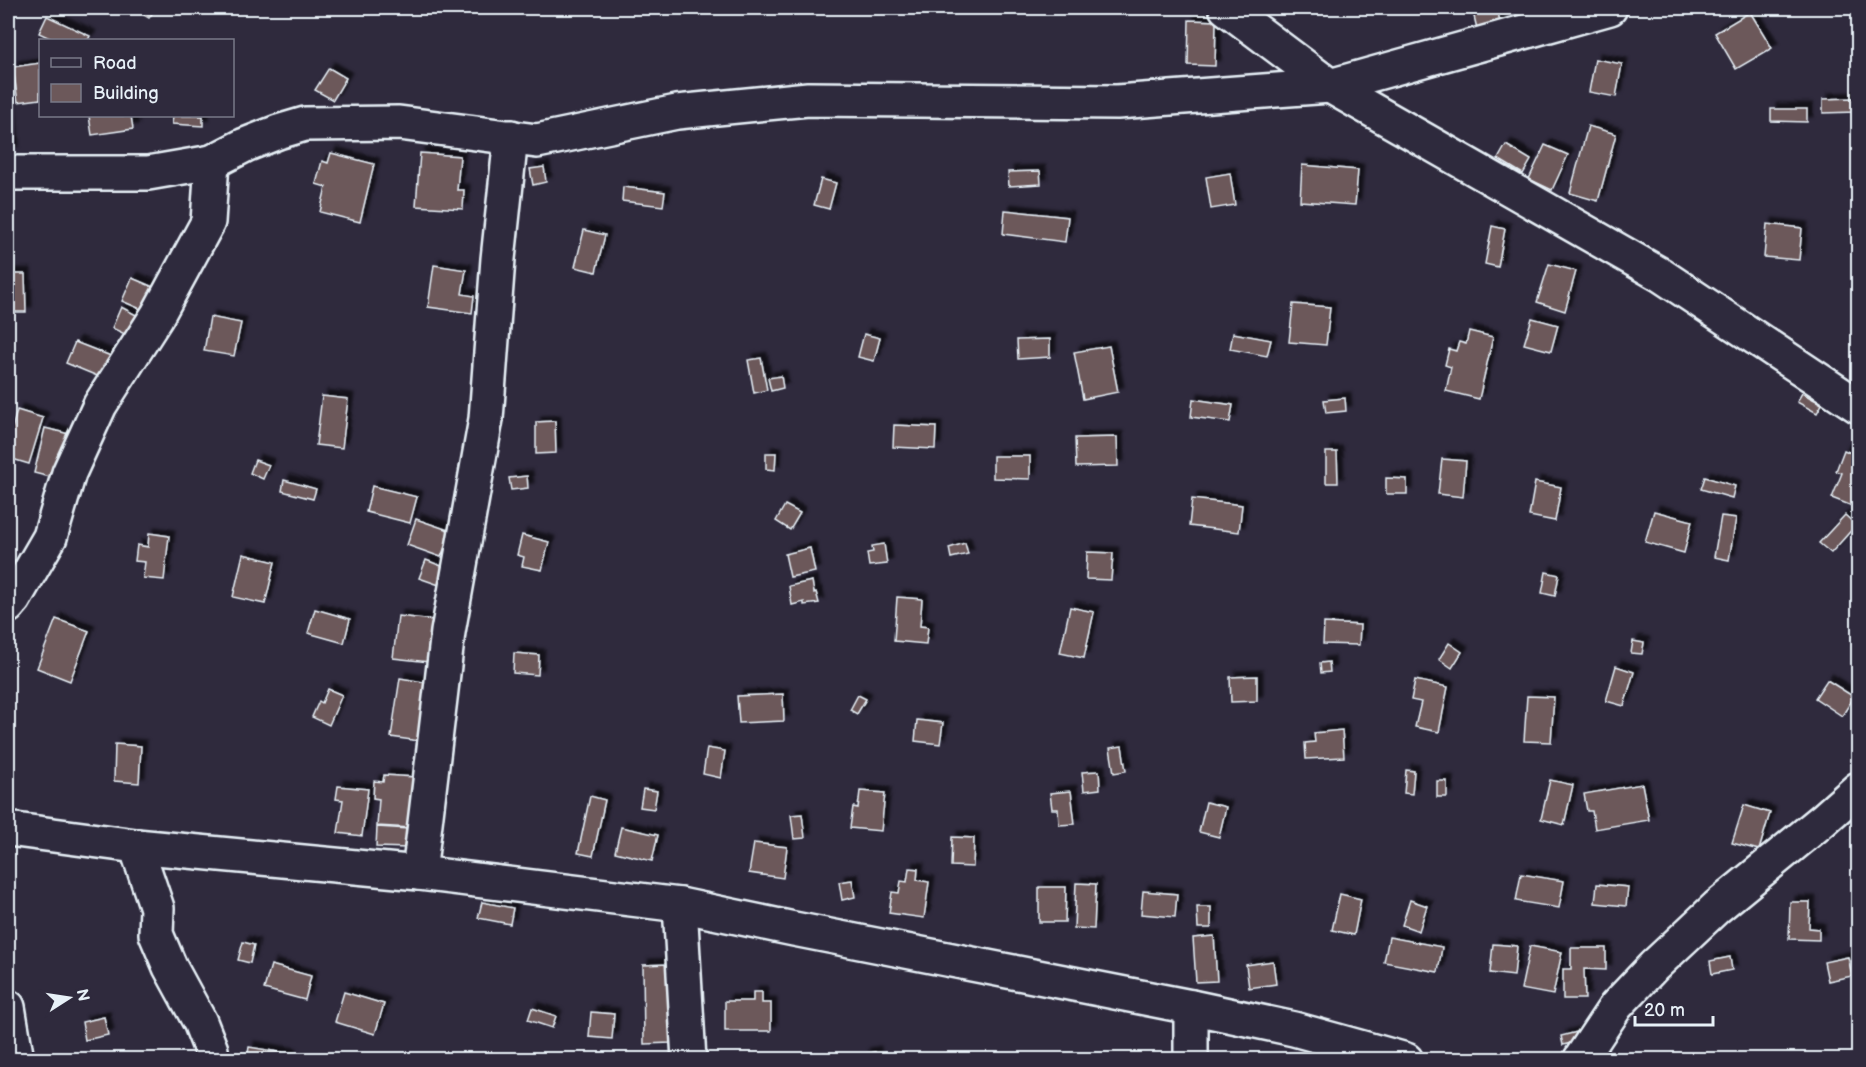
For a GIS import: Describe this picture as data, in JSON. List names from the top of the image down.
{
  "legend": ["Road", "Building"],
  "scale_bar": "20 m",
  "north": "right"
}
